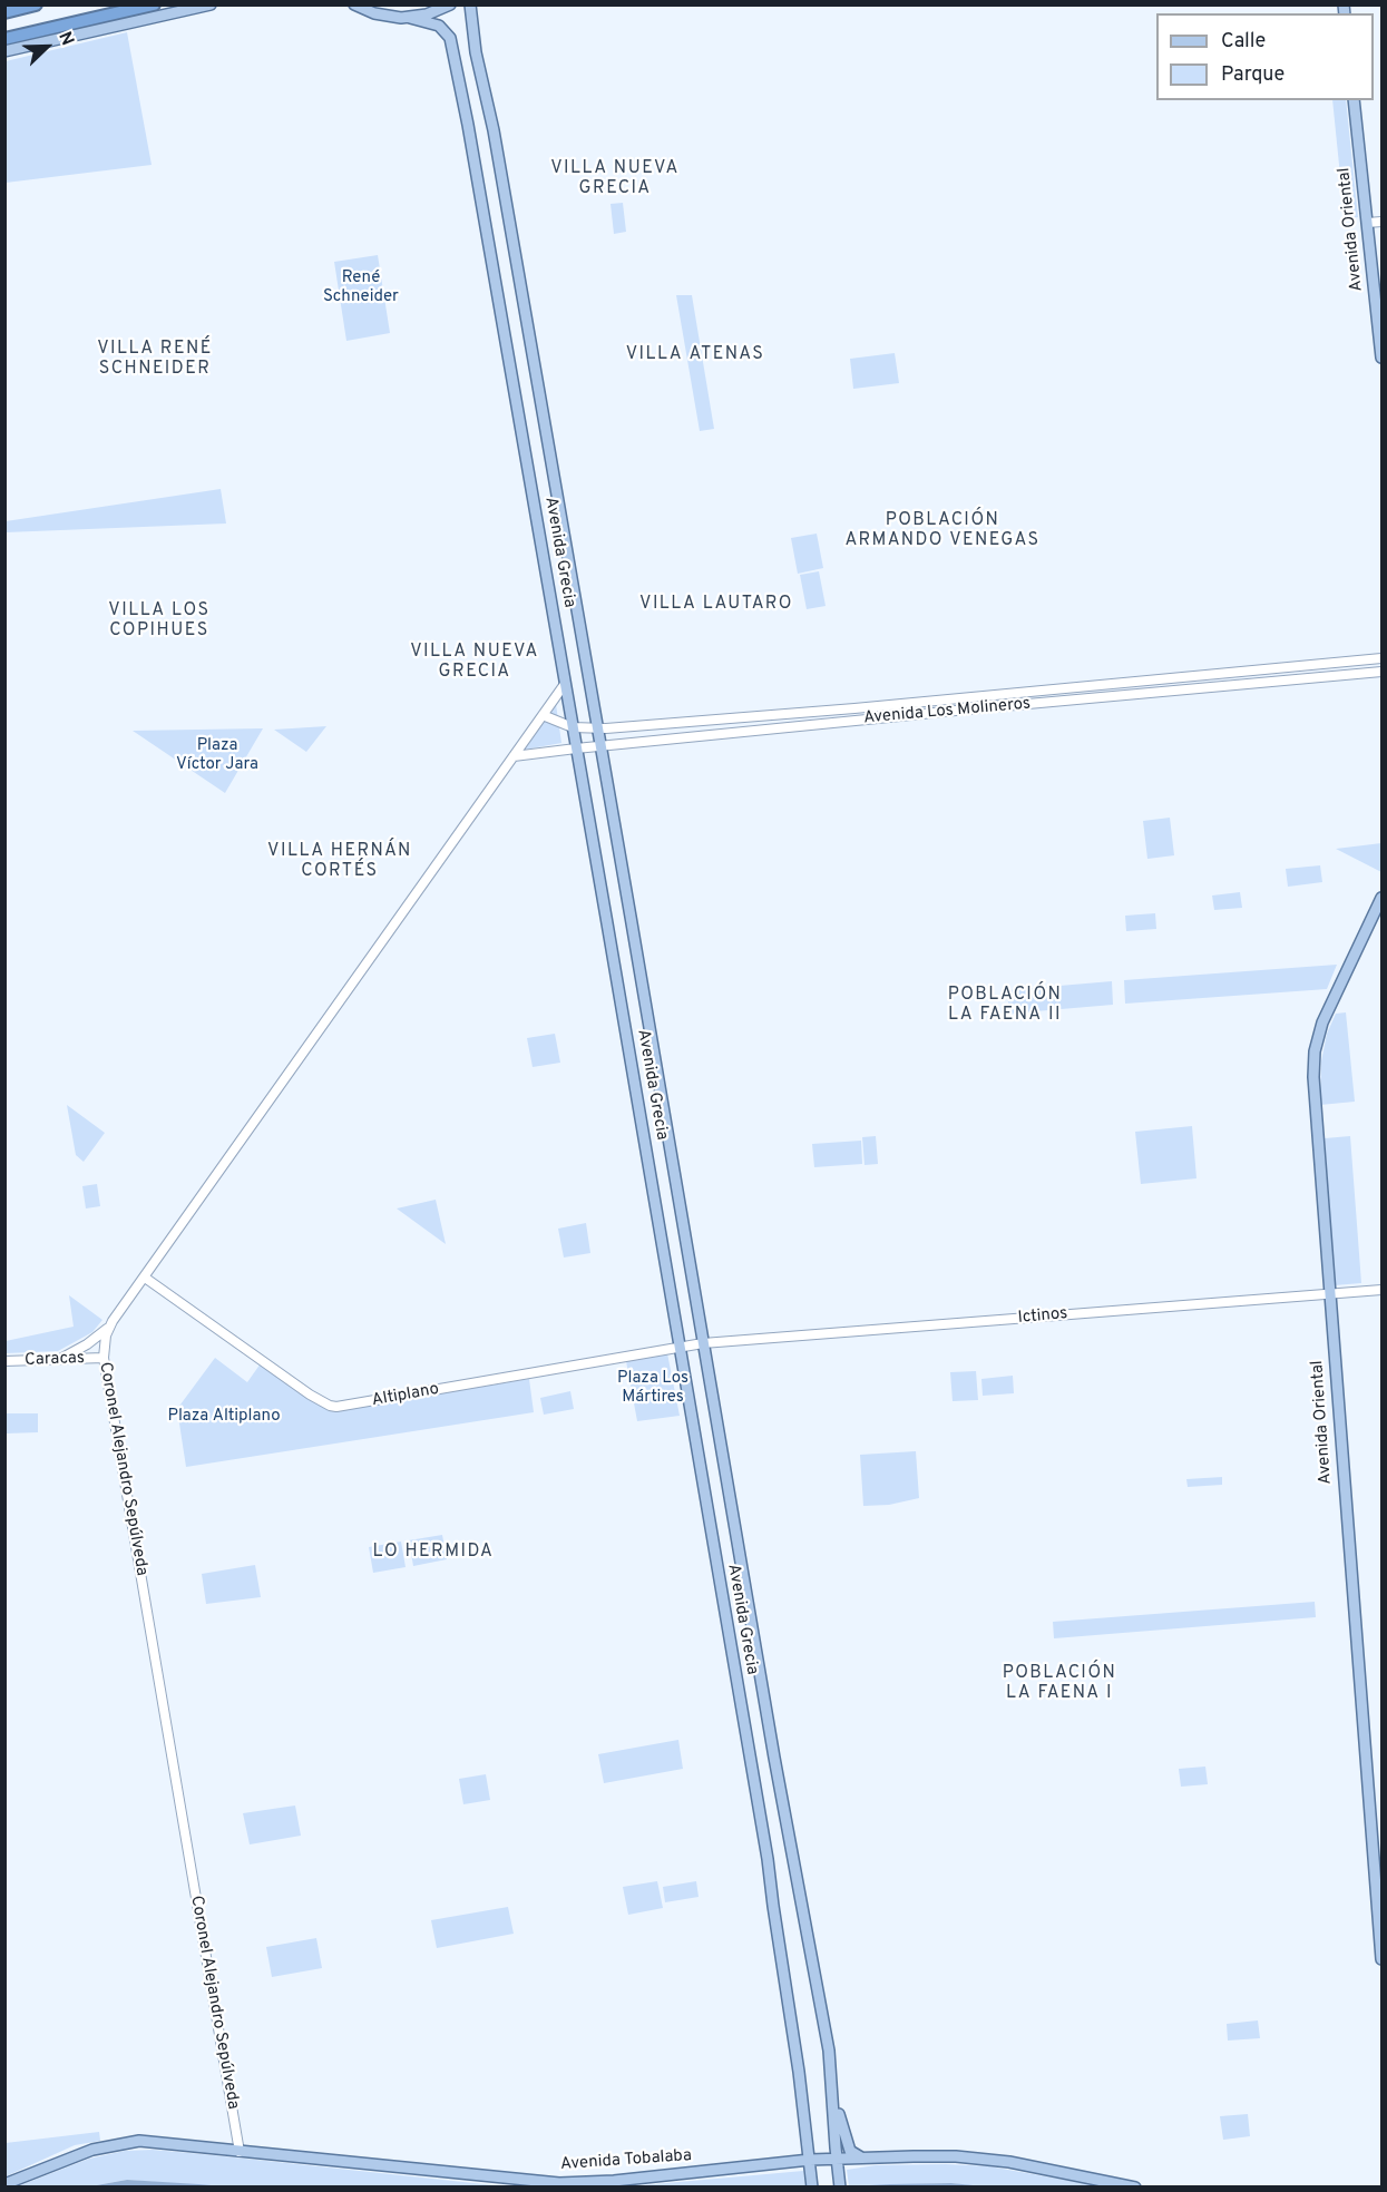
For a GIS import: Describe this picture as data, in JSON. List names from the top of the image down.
{
  "streets": {
    "main road": ["Avenida Oriental", "Avenida Grecia", "Avenida Tobalaba"],
    "street": [
      "Avenida Los Molineros",
      "Ictinos",
      "Caracas",
      "Altiplano",
      "Coronel Alejandro Sepúlveda"
    ]
  },
  "crossings": [
    ["Avenida Oriental", "Ictinos"],
    ["Avenida Grecia", "Avenida Los Molineros"],
    ["Avenida Grecia", "Ictinos"],
    ["Avenida Grecia", "Altiplano"],
    ["Avenida Grecia", "Coronel Alejandro Sepúlveda"],
    ["Avenida Grecia", "Avenida Tobalaba"],
    ["Avenida Los Molineros", "Coronel Alejandro Sepúlveda"],
    ["Ictinos", "Altiplano"],
    ["Caracas", "Coronel Alejandro Sepúlveda"],
    ["Altiplano", "Coronel Alejandro Sepúlveda"],
    ["Coronel Alejandro Sepúlveda", "Avenida Tobalaba"]
  ],
  "districts": [
    "VILLA NUEVA GRECIA",
    "VILLA RENÉ SCHNEIDER",
    "VILLA ATENAS",
    "POBLACIÓN ARMANDO VENEGAS",
    "VILLA LAUTARO",
    "VILLA LOS COPIHUES",
    "VILLA NUEVA GRECIA",
    "VILLA HERNÁN CORTÉS",
    "POBLACIÓN LA FAENA II",
    "LO HERMIDA",
    "POBLACIÓN LA FAENA I"
  ],
  "parks": [
    "René Schneider",
    "Plaza Víctor Jara",
    "Plaza Los Mártires",
    "Plaza Altiplano"
  ],
  "legend": ["Calle", "Parque"],
  "north": "top right"
}
